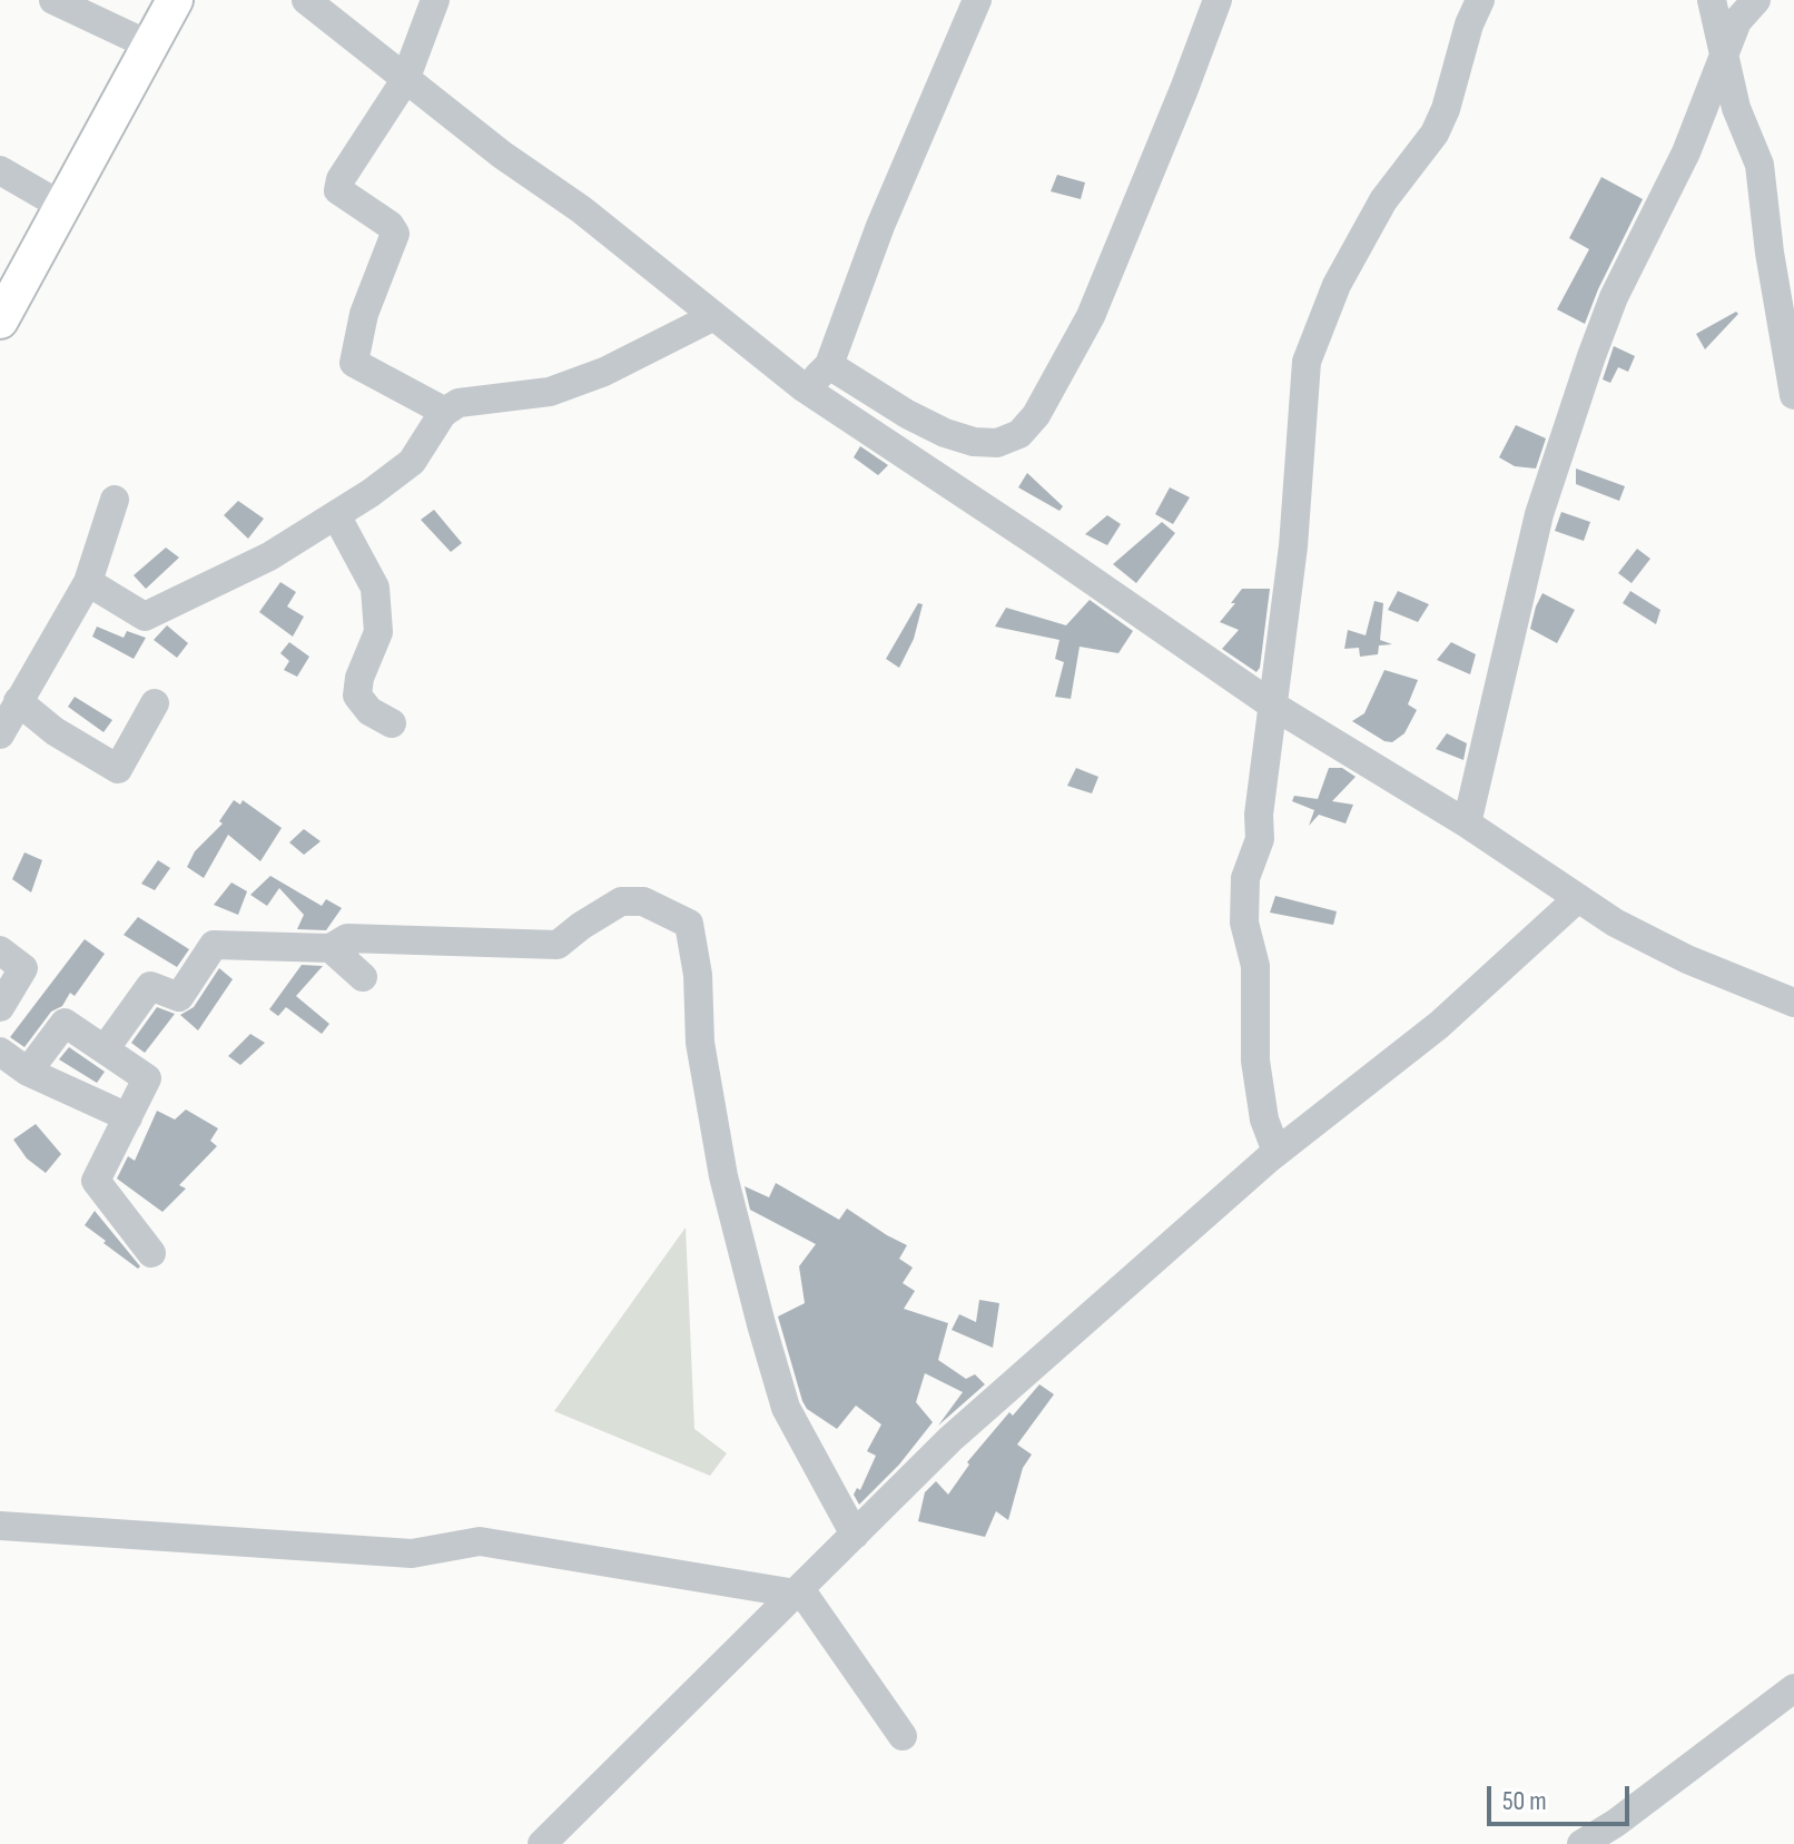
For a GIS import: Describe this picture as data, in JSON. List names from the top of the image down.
{
  "scale_bar": "50 m"
}
